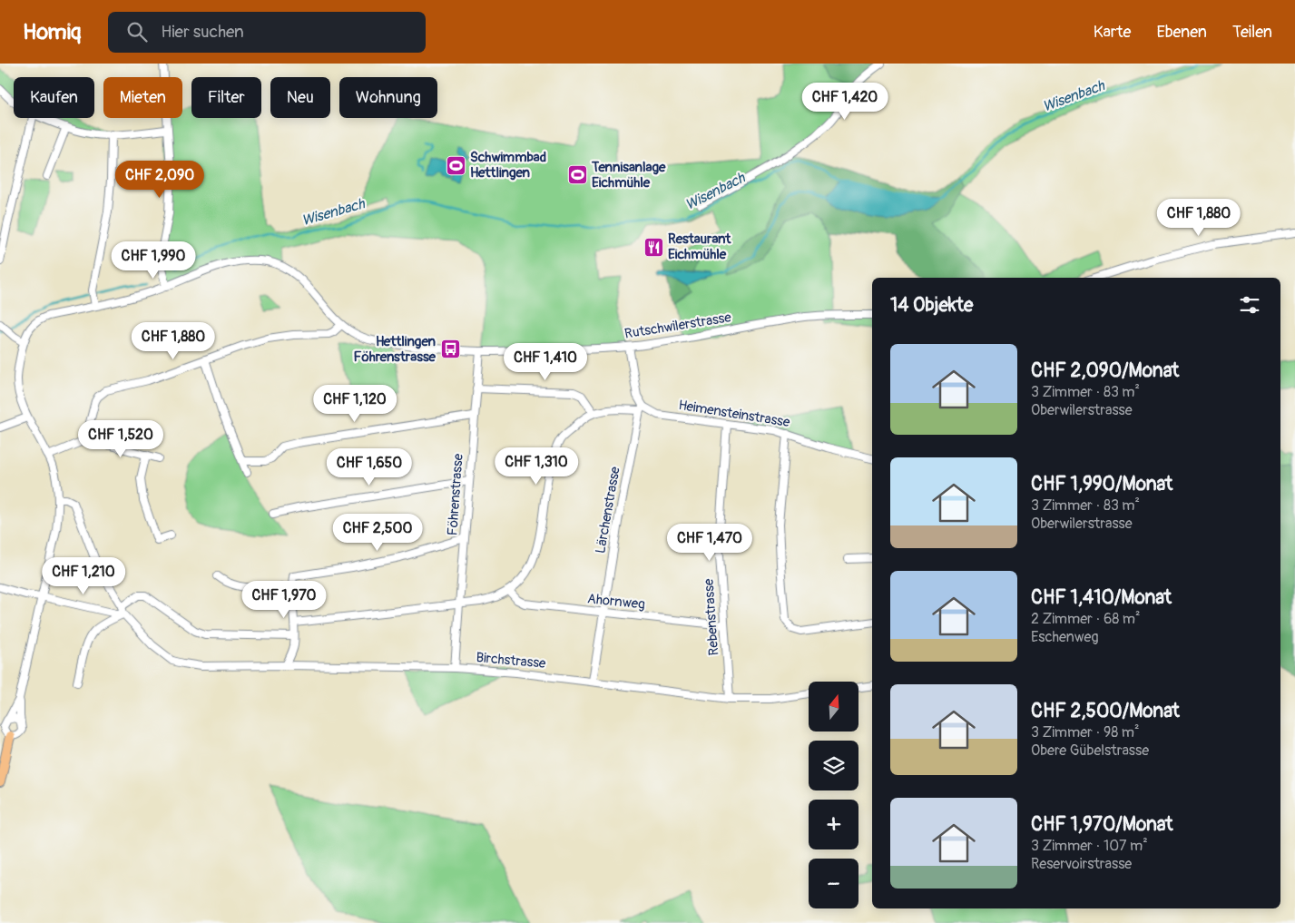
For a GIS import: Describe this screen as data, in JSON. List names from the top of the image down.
{
  "streets": {
    "street": [
      "Rutschwilerstrasse",
      "Heimensteinstrasse",
      "Föhrenstrasse",
      "Lärchenstrasse",
      "Ahornweg",
      "Rebenstrasse",
      "Birchstrasse"
    ]
  },
  "crossings": [
    ["Rutschwilerstrasse", "Föhrenstrasse"],
    ["Heimensteinstrasse", "Lärchenstrasse"],
    ["Heimensteinstrasse", "Rebenstrasse"],
    ["Föhrenstrasse", "Birchstrasse"],
    ["Lärchenstrasse", "Ahornweg"],
    ["Lärchenstrasse", "Birchstrasse"],
    ["Ahornweg", "Rebenstrasse"],
    ["Rebenstrasse", "Birchstrasse"]
  ],
  "water": ["Wisenbach"],
  "places": {
    "sports": ["Schwimmbad Hettlingen", "Tennisanlage Eichmühle"],
    "restaurant": ["Restaurant Eichmühle"],
    "bus stop": ["Hettlingen Föhrenstrasse"]
  },
  "north": "top",
  "page": {
    "header": "Homiq",
    "search": "Hier suchen",
    "nav": ["Karte", "Ebenen", "Teilen"],
    "chip": [
      "Kaufen",
      "Mieten",
      "Filter",
      "Neu",
      "Wohnung"
    ],
    "price": [
      "CHF 1,420",
      "CHF 2,090",
      "CHF 1,880",
      "CHF 1,990",
      "CHF 1,880",
      "CHF 1,410",
      "CHF 1,120",
      "CHF 1,520",
      "CHF 1,310",
      "CHF 1,650",
      "CHF 2,500",
      "CHF 1,470",
      "CHF 1,210",
      "CHF 1,970"
    ],
    "heading": "14 Objekte",
    "list": [
      {
        "name": "CHF 2,090/Monat",
        "note": "3 Zimmer · 83 m² · Oberwilerstrasse"
      },
      {
        "name": "CHF 1,990/Monat",
        "note": "3 Zimmer · 83 m² · Oberwilerstrasse"
      },
      {
        "name": "CHF 1,410/Monat",
        "note": "2 Zimmer · 68 m² · Eschenweg"
      },
      {
        "name": "CHF 2,500/Monat",
        "note": "3 Zimmer · 98 m² · Obere Gübelstrasse"
      },
      {
        "name": "CHF 1,970/Monat",
        "note": "3 Zimmer · 107 m² · Reservoirstrasse"
      }
    ],
    "map_buttons": ["+", "−"]
  }
}
